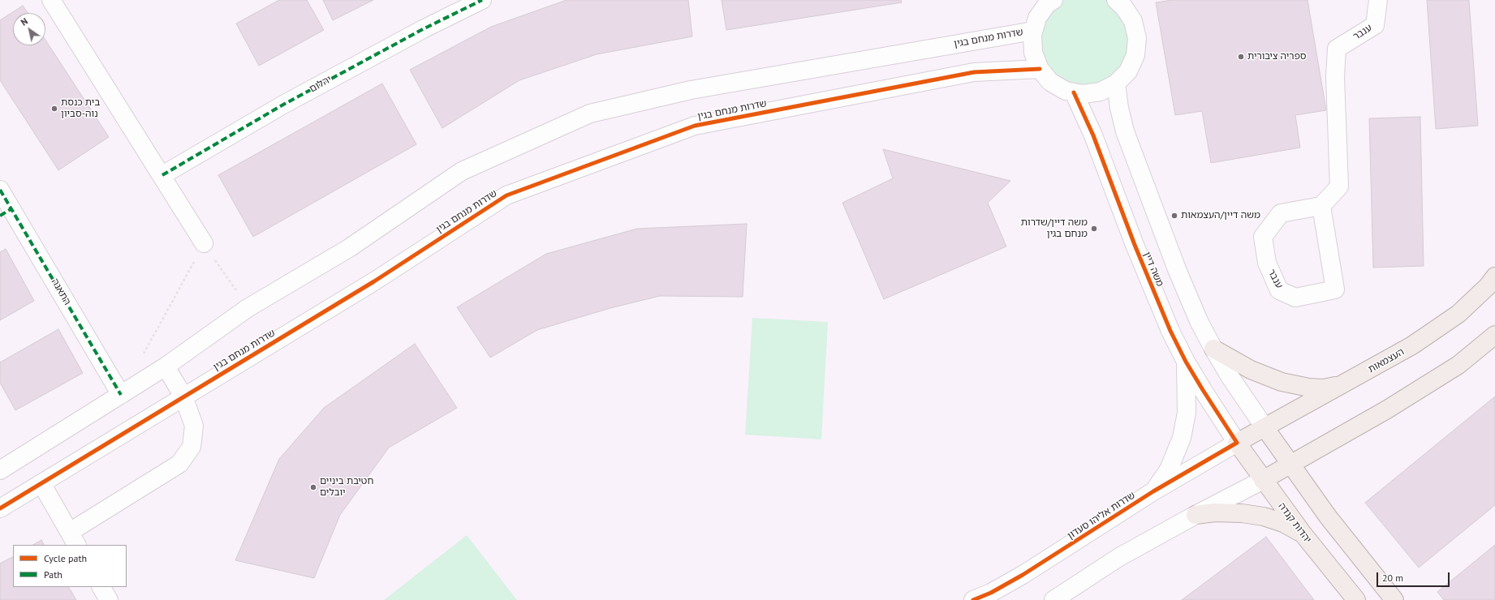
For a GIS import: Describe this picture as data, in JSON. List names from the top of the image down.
{
  "streets": {
    "main road": ["העצמאות", "שדרות אליהו סעדון", "יהדות קנדה"],
    "street": [
      "ענבר",
      "שדרות מנחם בגין",
      "יהלום",
      "משה דיין",
      "התאנה"
    ]
  },
  "crossings": [
    ["שדרות מנחם בגין", "התאנה"],
    ["משה דיין", "שדרות אליהו סעדון"],
    ["משה דיין", "יהדות קנדה"],
    ["העצמאות", "שדרות אליהו סעדון"],
    ["שדרות אליהו סעדון", "יהדות קנדה"]
  ],
  "places": [
    "ספריה ציבורית",
    "בית כנסת נוה-סביון",
    "משה דיין/העצמאות",
    "משה דיין/שדרות מנחם בגין",
    "חטיבת ביניים יובלים"
  ],
  "legend": ["Cycle path", "Path"],
  "scale_bar": "20 m",
  "north": "top left"
}
